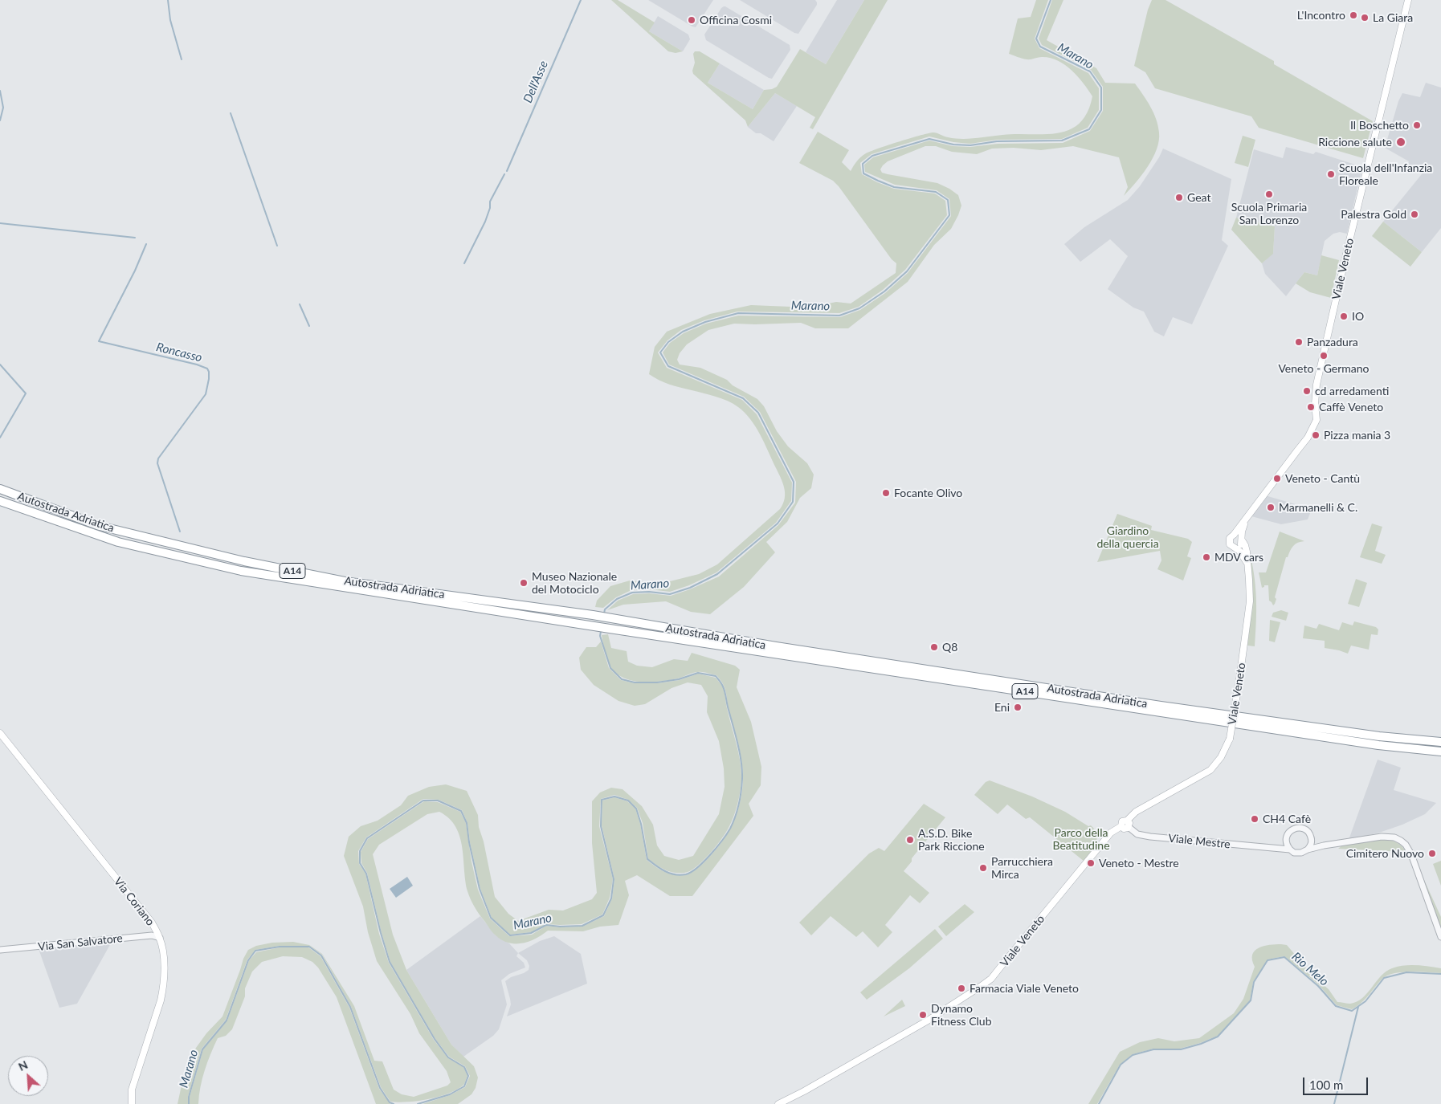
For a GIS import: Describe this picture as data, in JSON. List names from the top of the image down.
{
  "streets": {
    "highway": ["Autostrada Adriatica", "A14"],
    "main road": ["Viale Veneto", "Via Coriano"],
    "street": ["Viale Mestre", "Via San Salvatore"]
  },
  "crossings": [
    ["Viale Veneto", "Viale Mestre"],
    ["Via Coriano", "Via San Salvatore"]
  ],
  "water": [
    "Marano",
    "Dell'Asse",
    "Roncasso",
    "Rio Melo"
  ],
  "parks": ["Giardino della quercia", "Parco della Beatitudine"],
  "places": [
    "L'Incontro",
    "La Giara",
    "Officina Cosmi",
    "Il Boschetto",
    "Riccione salute",
    "Scuola dell'Infanzia Floreale",
    "Scuola Primaria San Lorenzo",
    "Geat",
    "Palestra Gold",
    "IO",
    "Panzadura",
    "Veneto - Germano",
    "cd arredamenti",
    "Caffè Veneto",
    "Pizza mania 3",
    "Veneto - Cantù",
    "Focante Olivo",
    "Marmanelli & C.",
    "MDV cars",
    "Museo Nazionale del Motociclo",
    "Q8",
    "Eni",
    "CH4 Cafè",
    "A.S.D. Bike Park Riccione",
    "Cimitero Nuovo",
    "Veneto - Mestre",
    "Parrucchiera Mirca",
    "Farmacia Viale Veneto",
    "Dynamo Fitness Club"
  ],
  "scale_bar": "100 m",
  "north": "top left"
}
